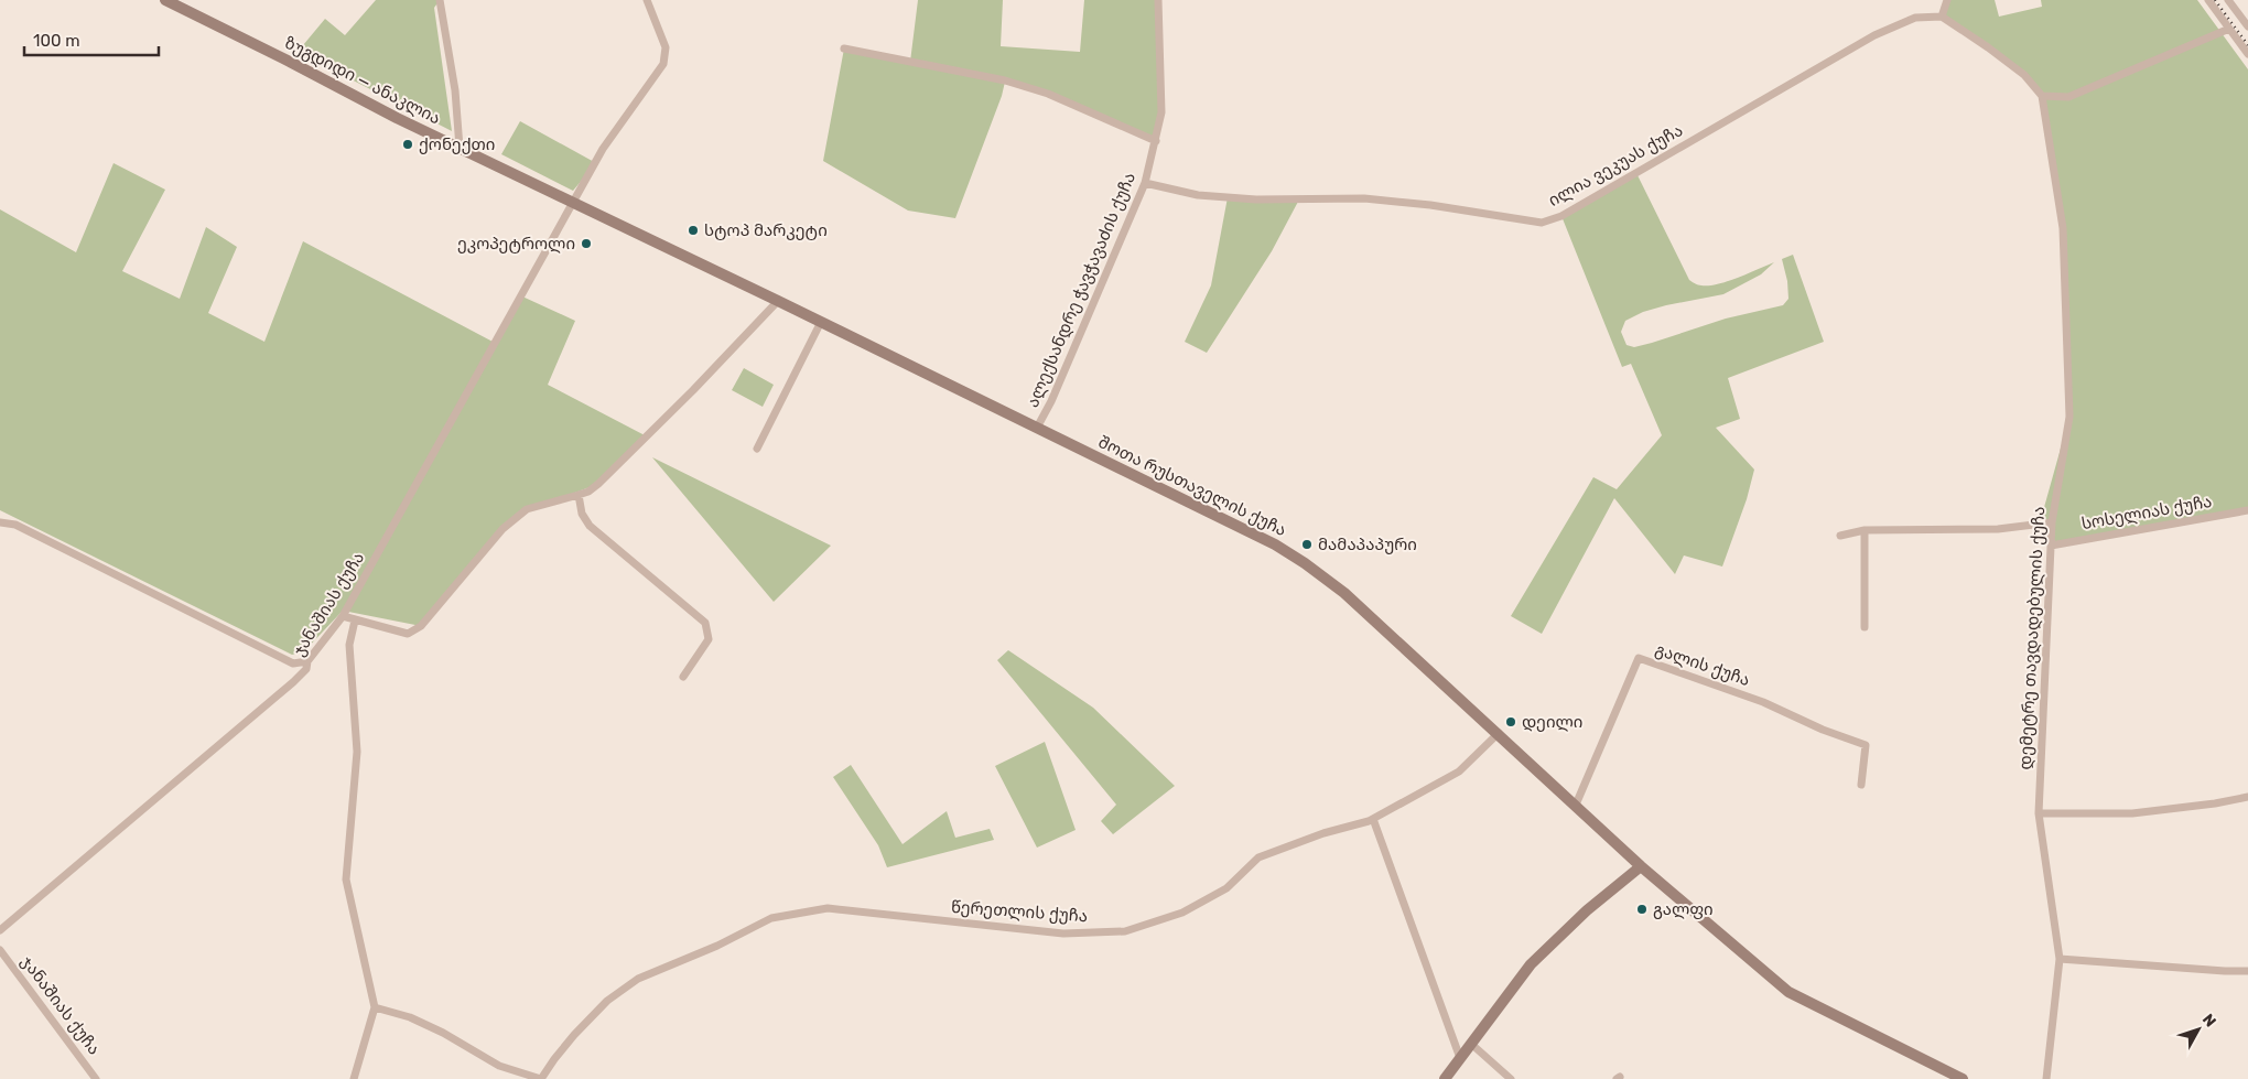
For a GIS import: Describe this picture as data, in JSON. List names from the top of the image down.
{
  "streets": {
    "main road": ["ზუგდიდი — ანაკლია", "შოთა რუსთაველის ქუჩა"],
    "street": [
      "ილია ვეკუას ქუჩა",
      "ალექსანდრე ჭავჭავაძის ქუჩა",
      "სოსელიას ქუჩა",
      "ჯანაშიას ქუჩა",
      "დემეტრე თავდადებულის ქუჩა",
      "გალის ქუჩა",
      "წერეთლის ქუჩა"
    ]
  },
  "crossings": [
    ["ზუგდიდი — ანაკლია", "შოთა რუსთაველის ქუჩა"],
    ["ზუგდიდი — ანაკლია", "ჯანაშიას ქუჩა"],
    ["ილია ვეკუას ქუჩა", "ალექსანდრე ჭავჭავაძის ქუჩა"],
    ["ილია ვეკუას ქუჩა", "დემეტრე თავდადებულის ქუჩა"],
    ["ალექსანდრე ჭავჭავაძის ქუჩა", "შოთა რუსთაველის ქუჩა"],
    ["შოთა რუსთაველის ქუჩა", "ჯანაშიას ქუჩა"],
    ["შოთა რუსთაველის ქუჩა", "გალის ქუჩა"],
    ["შოთა რუსთაველის ქუჩა", "წერეთლის ქუჩა"],
    ["სოსელიას ქუჩა", "დემეტრე თავდადებულის ქუჩა"]
  ],
  "places": [
    "ქონექთი",
    "სტოპ მარკეტი",
    "ეკოპეტროლი",
    "მამაპაპური",
    "დეილი",
    "გალფი"
  ],
  "scale_bar": "100 m",
  "north": "top right"
}
